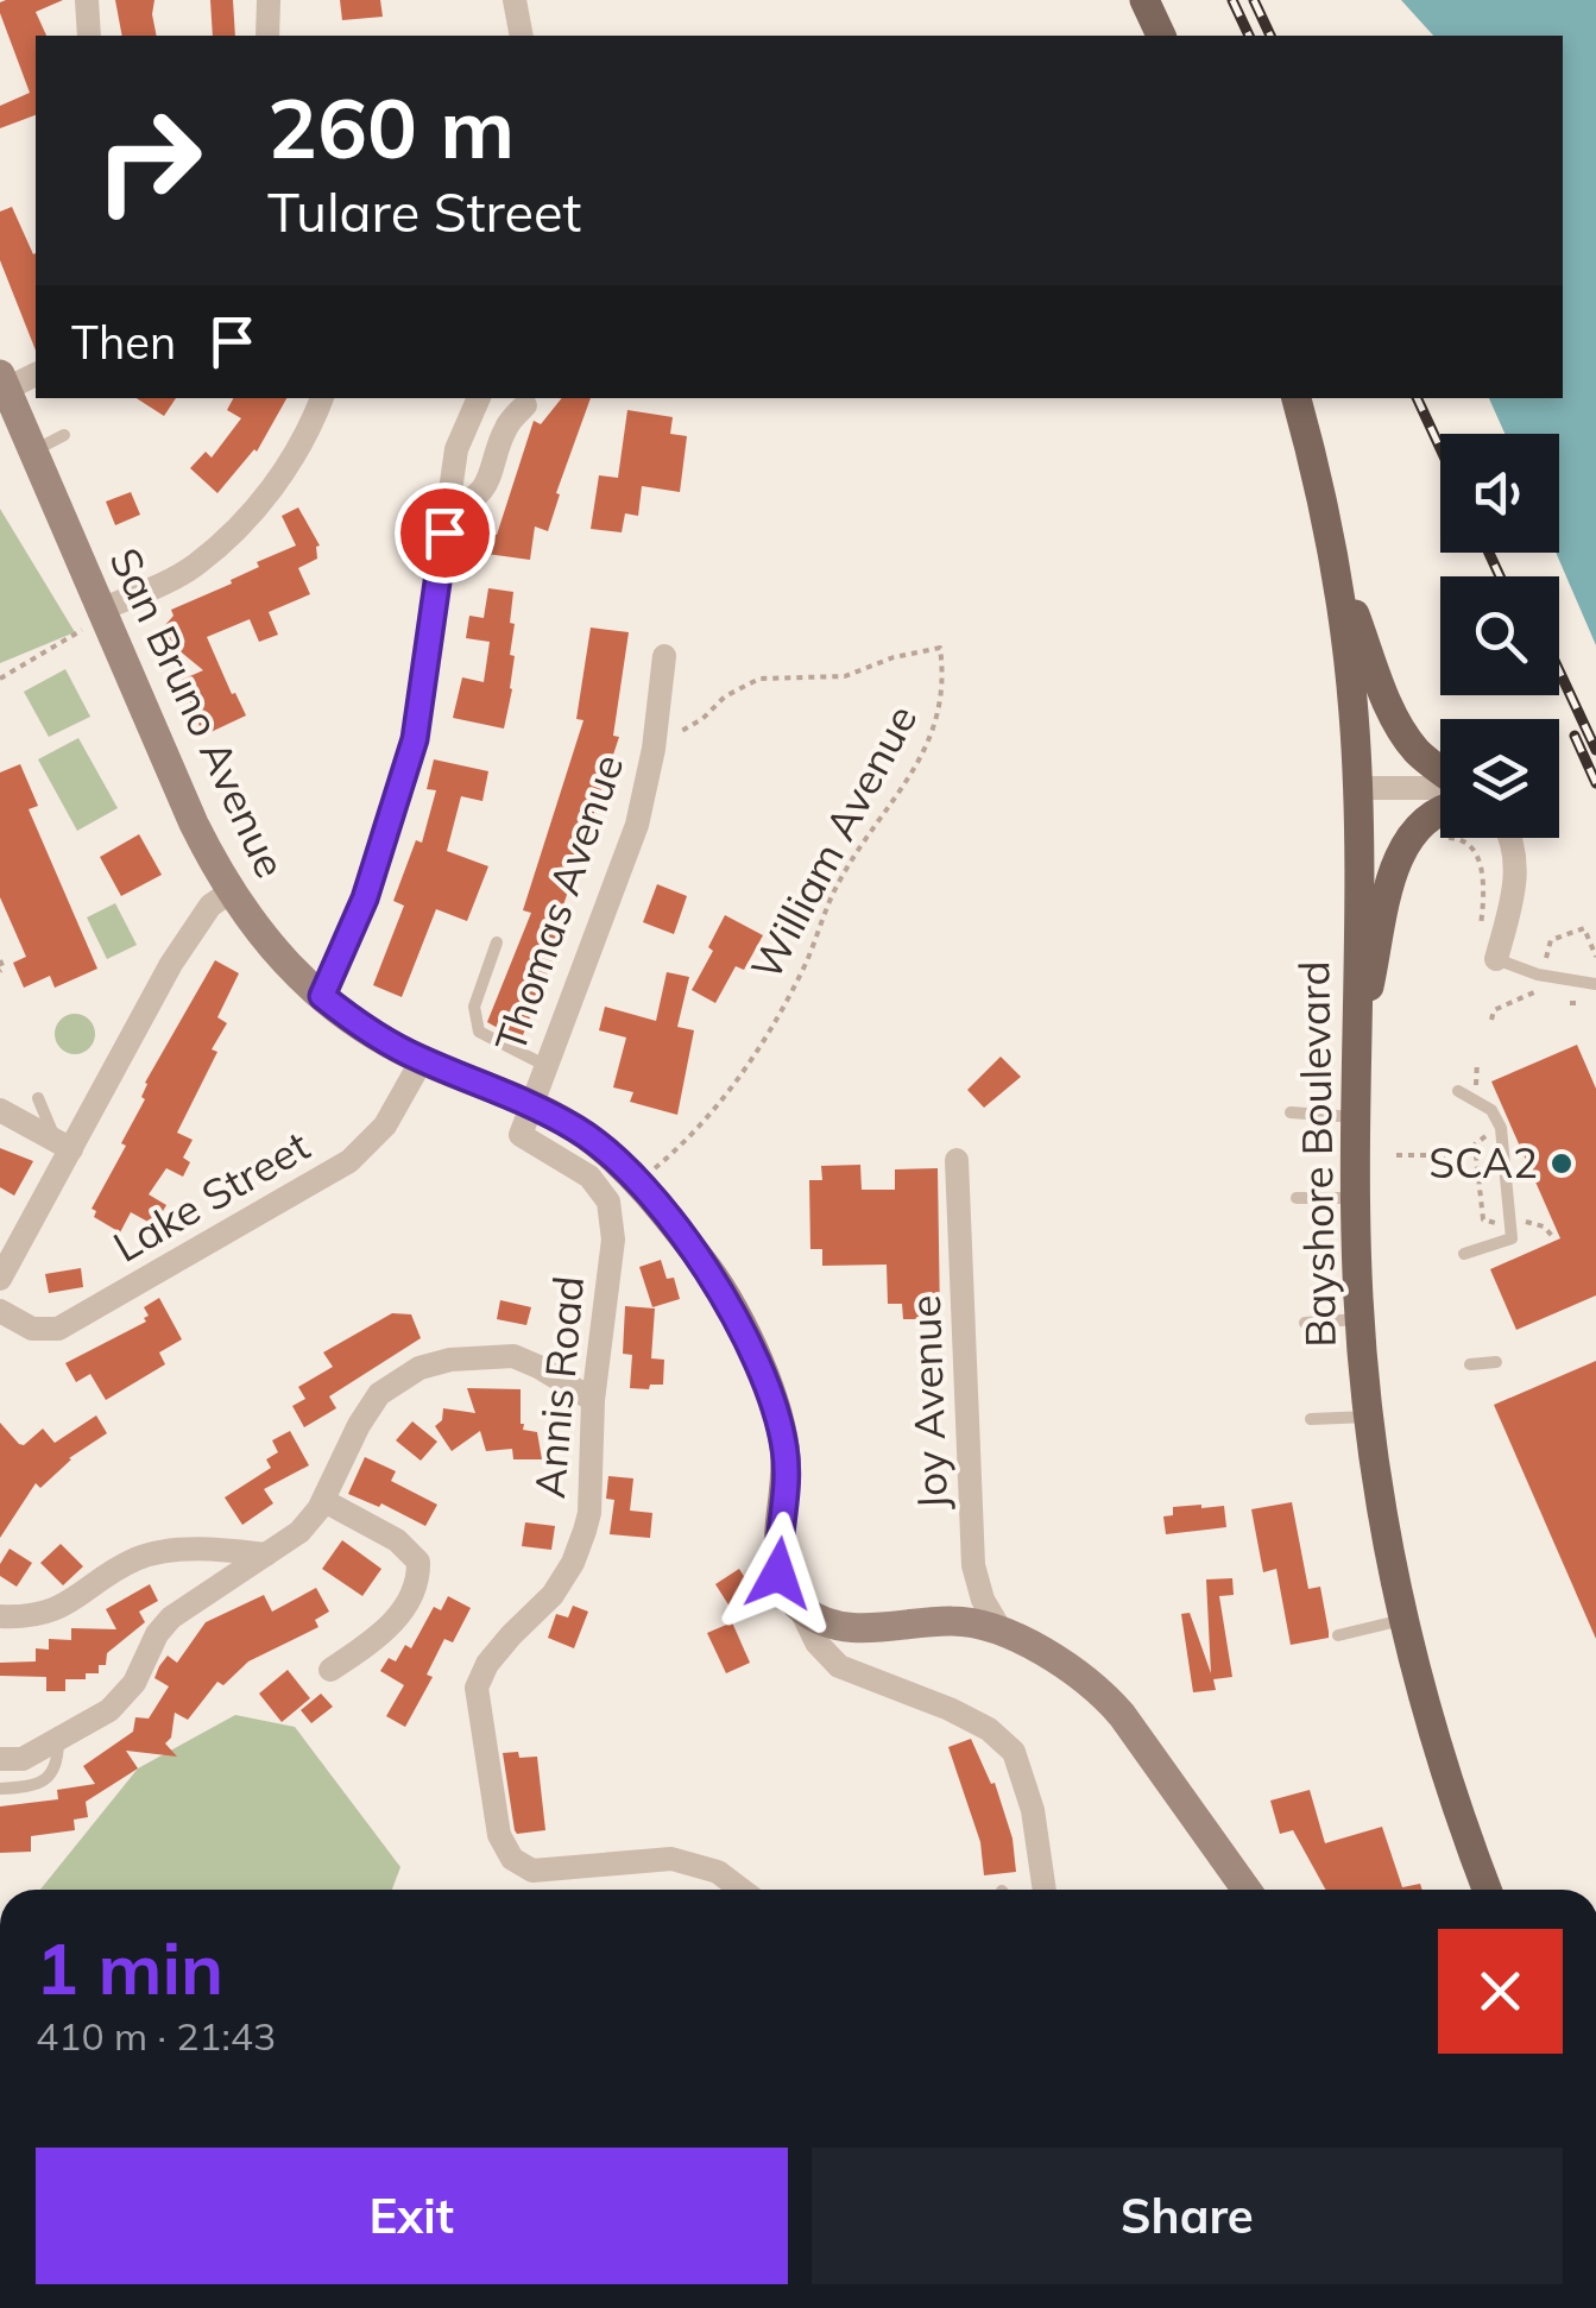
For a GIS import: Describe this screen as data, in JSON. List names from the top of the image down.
{
  "streets": {
    "main road": ["Bayshore Boulevard"],
    "street": [
      "San Bruno Avenue",
      "Thomas Avenue",
      "Lake Street",
      "Annis Road",
      "Joy Avenue"
    ],
    "path": ["William Avenue"]
  },
  "crossings": [
    ["San Bruno Avenue", "William Avenue"],
    ["San Bruno Avenue", "Thomas Avenue"],
    ["San Bruno Avenue", "Lake Street"],
    ["San Bruno Avenue", "Annis Road"],
    ["William Avenue", "Thomas Avenue"],
    ["Thomas Avenue", "Annis Road"]
  ],
  "places": ["SCA2"],
  "page": {
    "turn": ["260 m", "Tulare Street"],
    "then": "Then",
    "heading": ["1 min", "410 m · 21:43"],
    "buttons": ["Exit", "Share"]
  }
}
